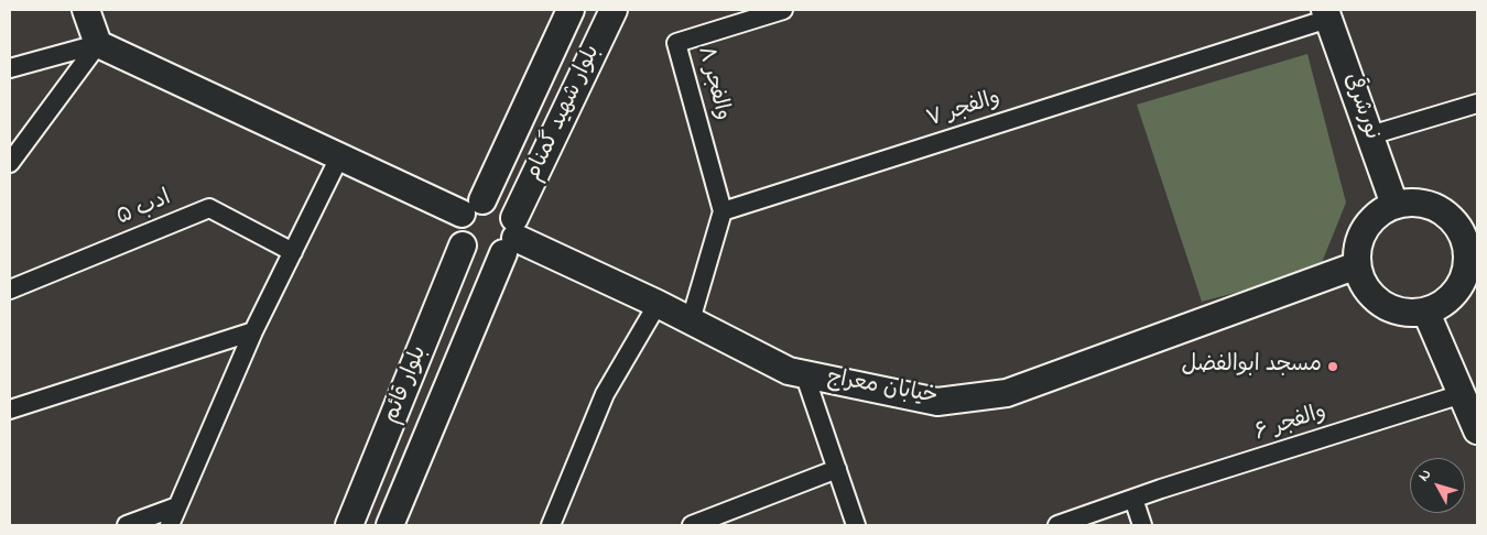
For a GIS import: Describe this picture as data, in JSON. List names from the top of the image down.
{
  "streets": {
    "street": [
      "والفجر ۸",
      "نورشرقی",
      "والفجر ۷",
      "بلوار شهید گمنام",
      "ادب ۵",
      "بلوار قائم",
      "خیابان معراج",
      "والفجر ۶"
    ]
  },
  "crossings": [
    ["والفجر ۸", "والفجر ۷"],
    ["نورشرقی", "والفجر ۷"],
    ["نورشرقی", "خیابان معراج"],
    ["بلوار شهید گمنام", "بلوار قائم"],
    ["بلوار شهید گمنام", "خیابان معراج"],
    ["بلوار قائم", "خیابان معراج"]
  ],
  "places": ["مسجد ابوالفضل"],
  "north": "top left"
}
